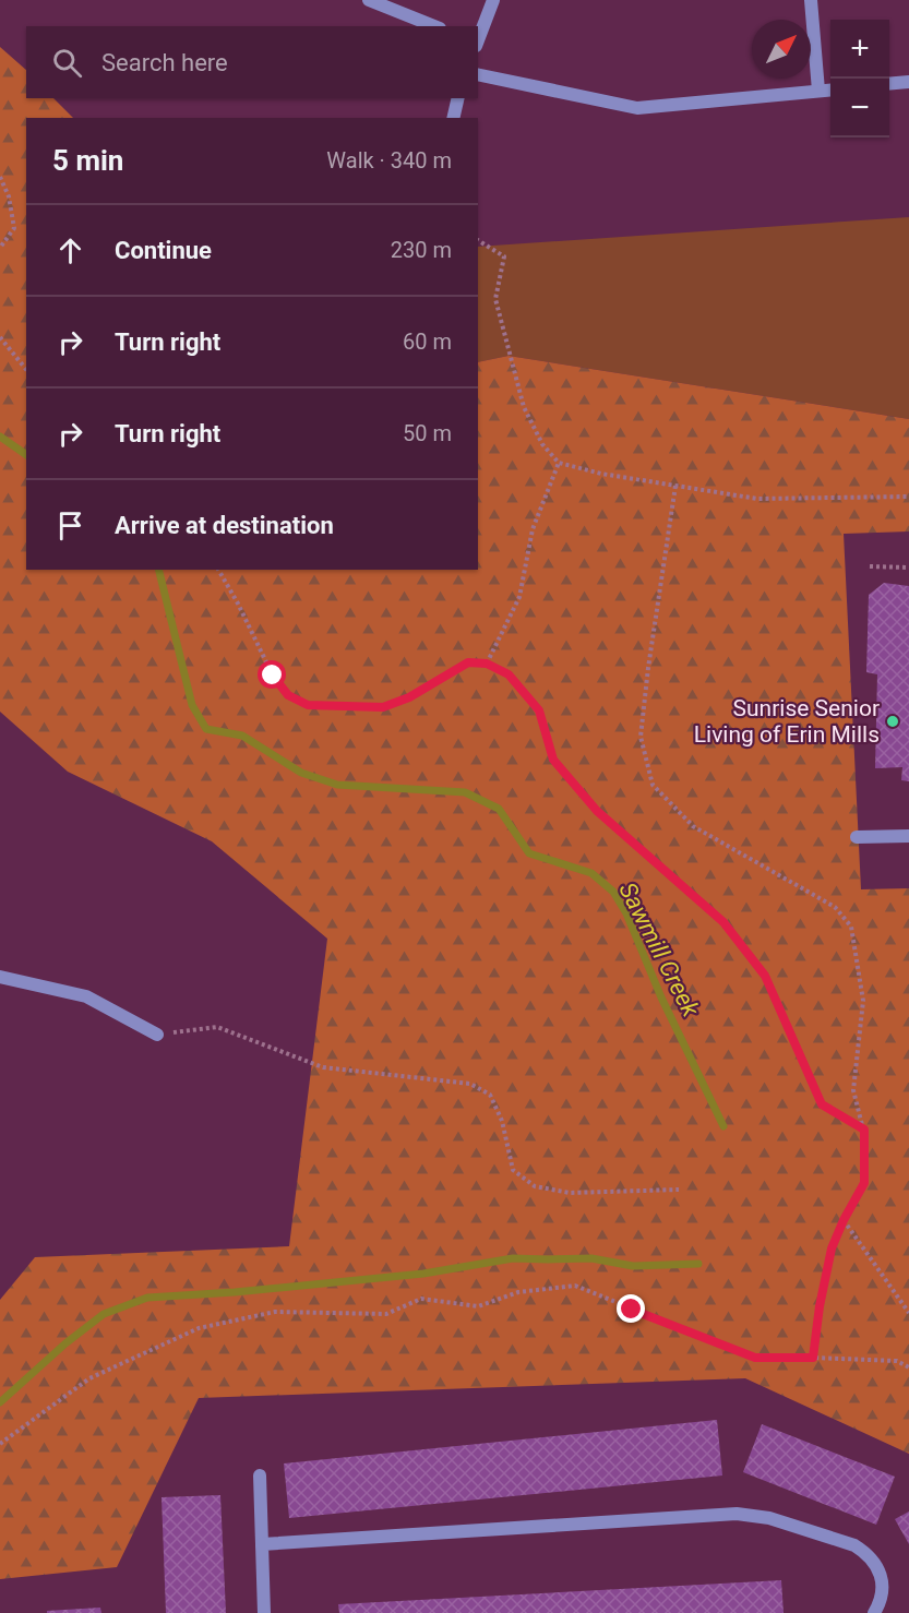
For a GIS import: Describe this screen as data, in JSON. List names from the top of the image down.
{
  "water": ["Sawmill Creek"],
  "places": ["Sunrise Senior Living of Erin Mills"],
  "north": "top right",
  "page": {
    "map_buttons": ["+", "−"],
    "search": "Search here",
    "heading": ["5 min", "Walk · 340 m"],
    "list": [
      ["Continue", "230 m"],
      ["Turn right", "60 m"],
      ["Turn right", "50 m"],
      "Arrive at destination"
    ]
  }
}
